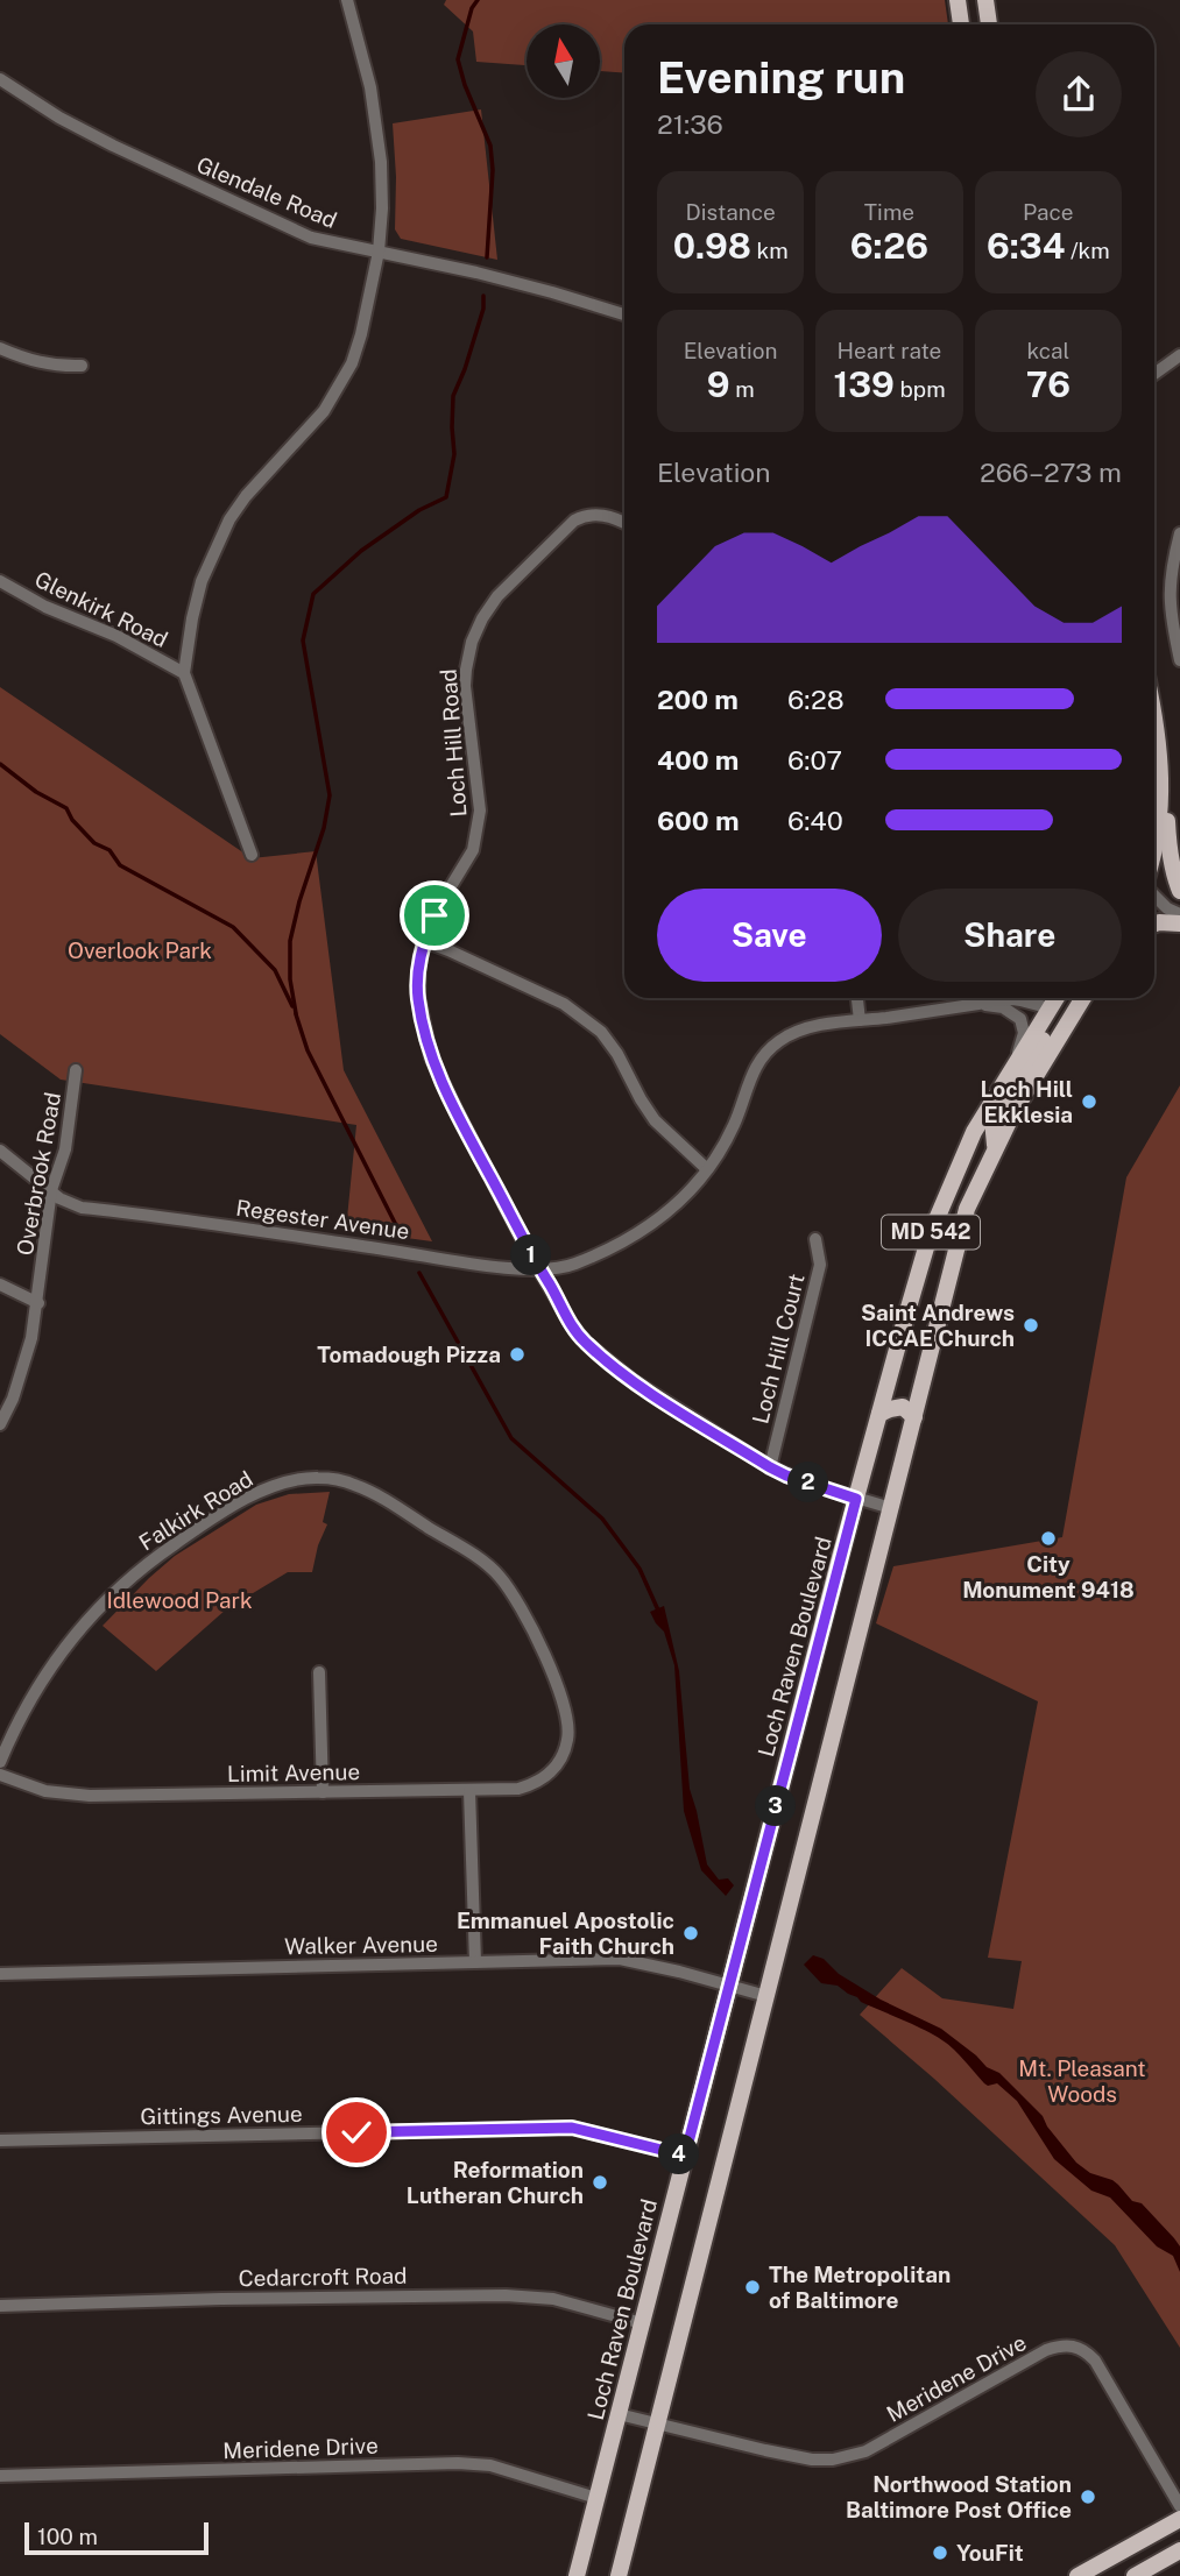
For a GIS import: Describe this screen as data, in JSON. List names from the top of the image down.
{
  "streets": {
    "main road": ["MD 542", "Loch Raven Boulevard"],
    "street": [
      "Glendale Road",
      "Glenkirk Road",
      "Loch Hill Road",
      "Overbrook Road",
      "Regester Avenue",
      "Loch Hill Court",
      "Falkirk Road",
      "Limit Avenue",
      "Walker Avenue",
      "Gittings Avenue",
      "Cedarcroft Road",
      "Meridene Drive"
    ]
  },
  "crossings": [
    ["Loch Hill Road", "Regester Avenue"],
    ["Loch Hill Road", "MD 542"],
    ["Loch Hill Road", "Loch Hill Court"],
    ["Loch Hill Road", "Loch Raven Boulevard"],
    ["Overbrook Road", "Regester Avenue"],
    ["Regester Avenue", "Loch Raven Boulevard"],
    ["Falkirk Road", "Limit Avenue"],
    ["Loch Raven Boulevard", "Walker Avenue"],
    ["Loch Raven Boulevard", "Gittings Avenue"],
    ["Loch Raven Boulevard", "Cedarcroft Road"],
    ["Loch Raven Boulevard", "Meridene Drive"]
  ],
  "parks": ["Overlook Park", "Idlewood Park", "Mt. Pleasant Woods"],
  "places": [
    "Loch Hill Ekklesia",
    "Saint Andrews ICCAE Church",
    "Tomadough Pizza",
    "City Monument 9418",
    "Emmanuel Apostolic Faith Church",
    "Reformation Lutheran Church",
    "The Metropolitan of Baltimore",
    "Northwood Station Baltimore Post Office",
    "YouFit"
  ],
  "scale_bar": "100 m",
  "north": "top",
  "page": {
    "heading": ["Evening run", "21:36"],
    "stats": [
      ["Distance", "0.98 km"],
      ["Time", "6:26"],
      ["Pace", "6:34 /km"],
      ["Elevation", "9 m"],
      ["Heart rate", "139 bpm"],
      ["kcal", "76"]
    ],
    "chart": ["Elevation", "266–273 m"],
    "list": [
      {
        "name": "200 m",
        "note": "6:28"
      },
      {
        "name": "400 m",
        "note": "6:07"
      },
      {
        "name": "600 m",
        "note": "6:40"
      }
    ],
    "buttons": ["Save", "Share"],
    "pins": [
      "1",
      "2",
      "3",
      "4"
    ],
    "scale": "100 m"
  }
}
